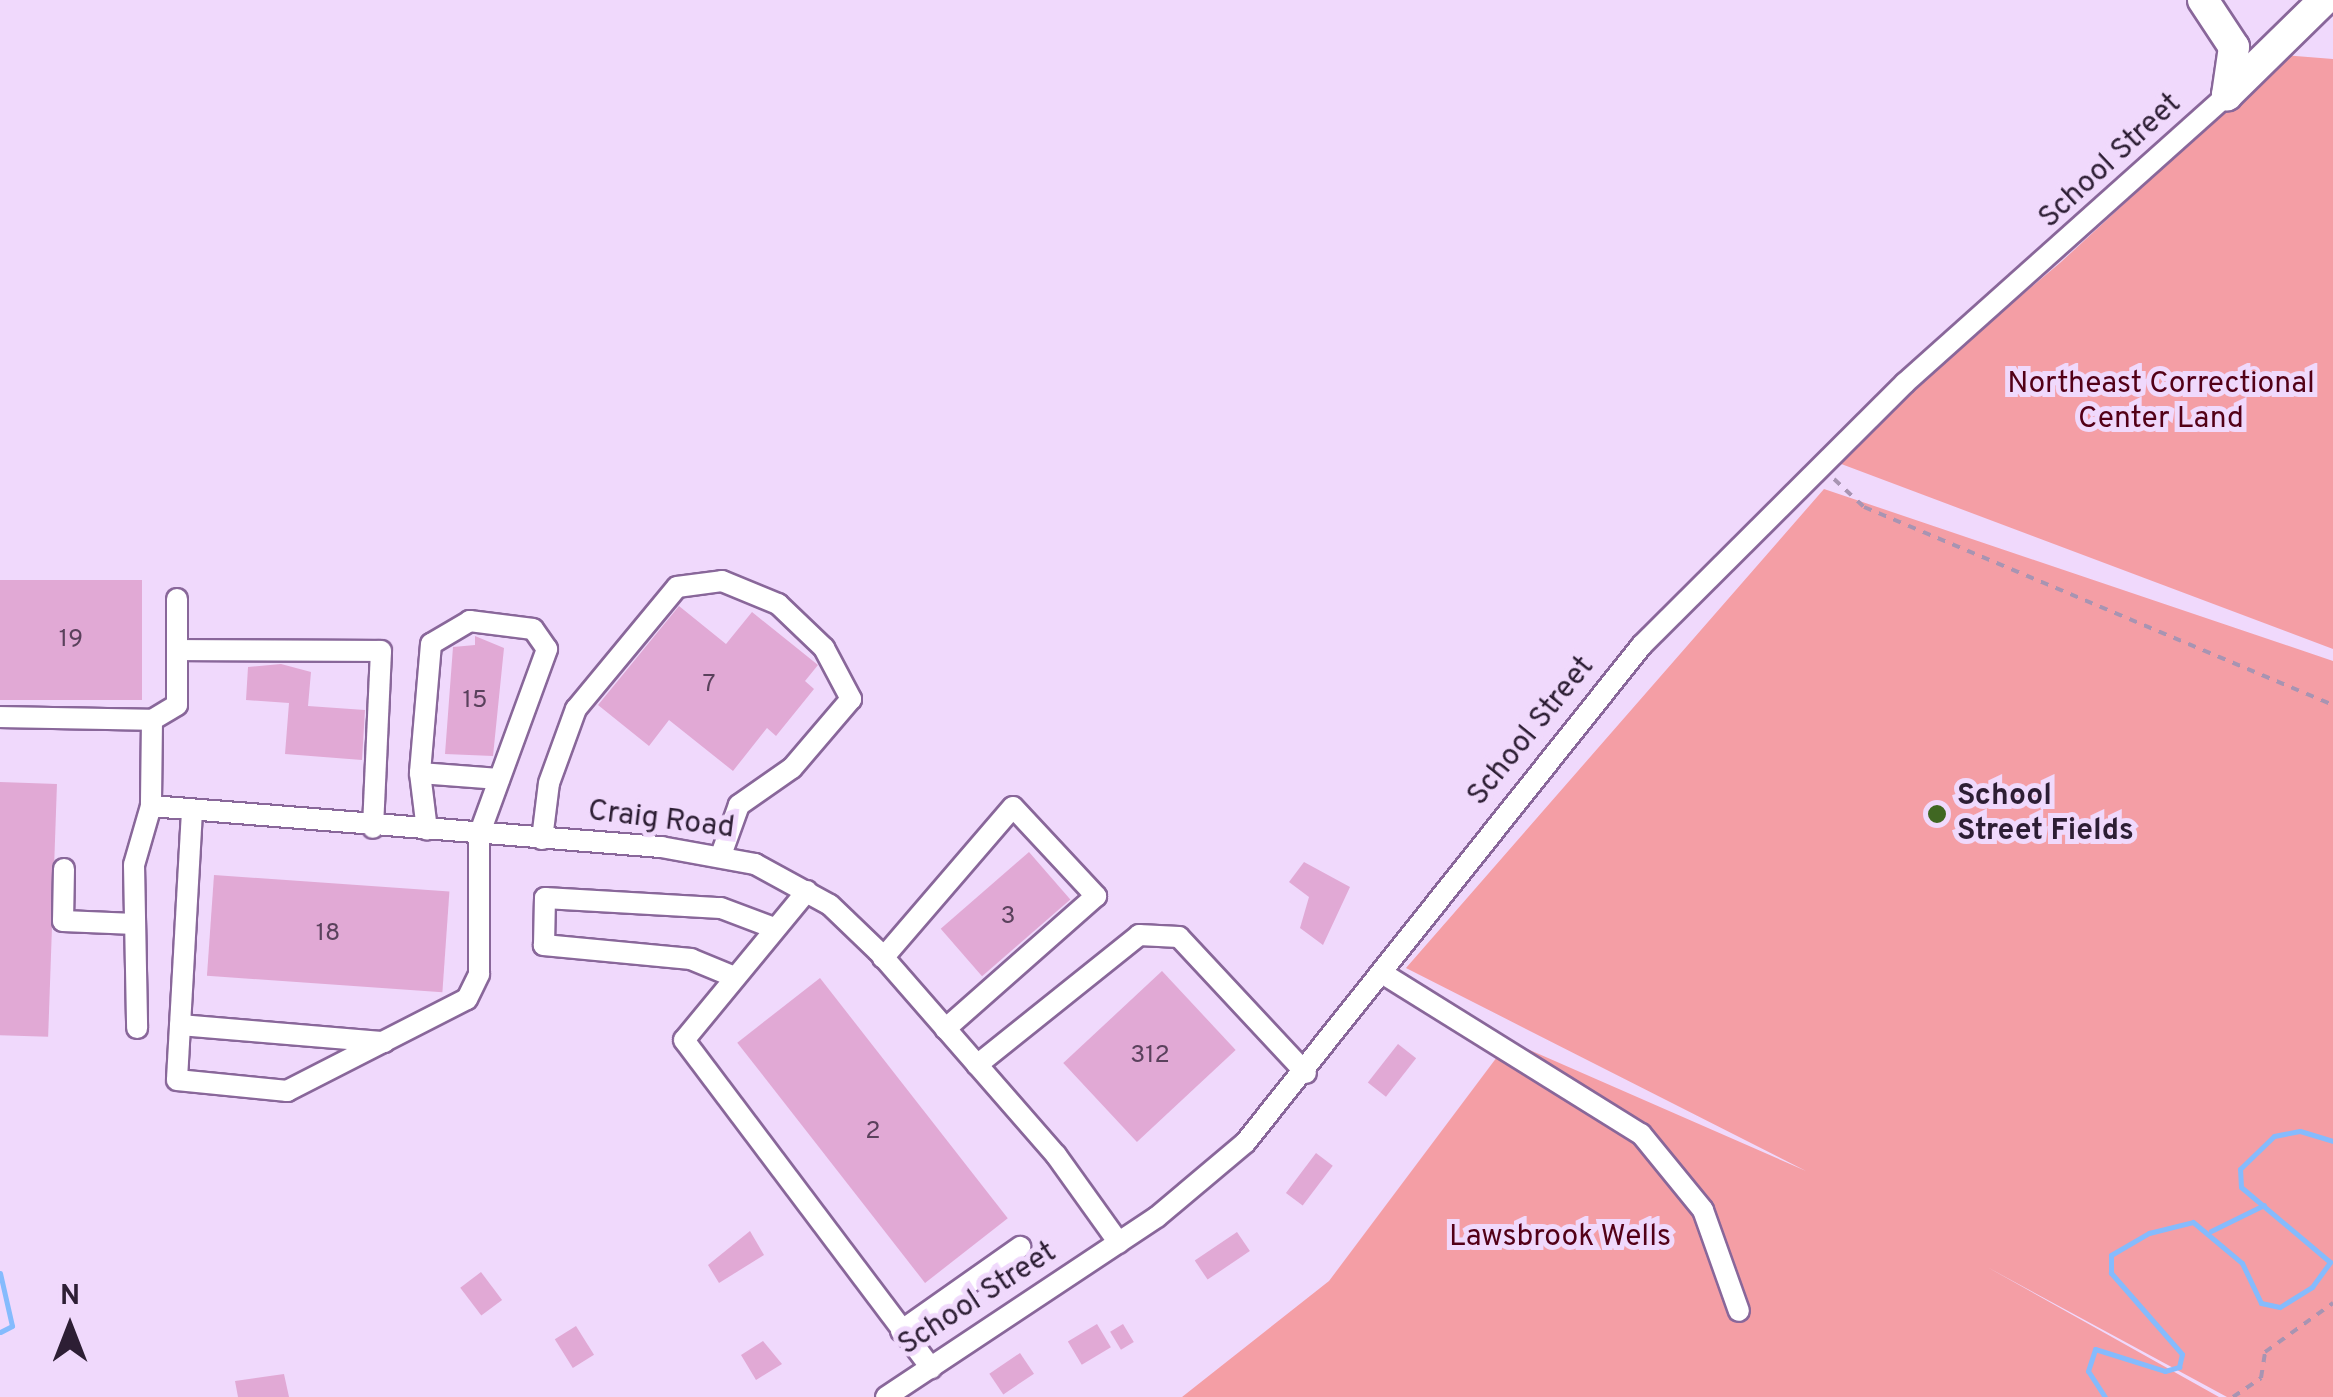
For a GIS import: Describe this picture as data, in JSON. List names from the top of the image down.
{
  "streets": {
    "street": ["School Street", "Craig Road"]
  },
  "crossings": [
    ["School Street", "Craig Road"]
  ],
  "parks": ["Northeast Correctional Center Land", "Lawsbrook Wells"],
  "places": ["School Street Fields"],
  "house_numbers": [
    "19",
    "7",
    "15",
    "3",
    "18",
    "312",
    "2"
  ],
  "north": "top"
}
